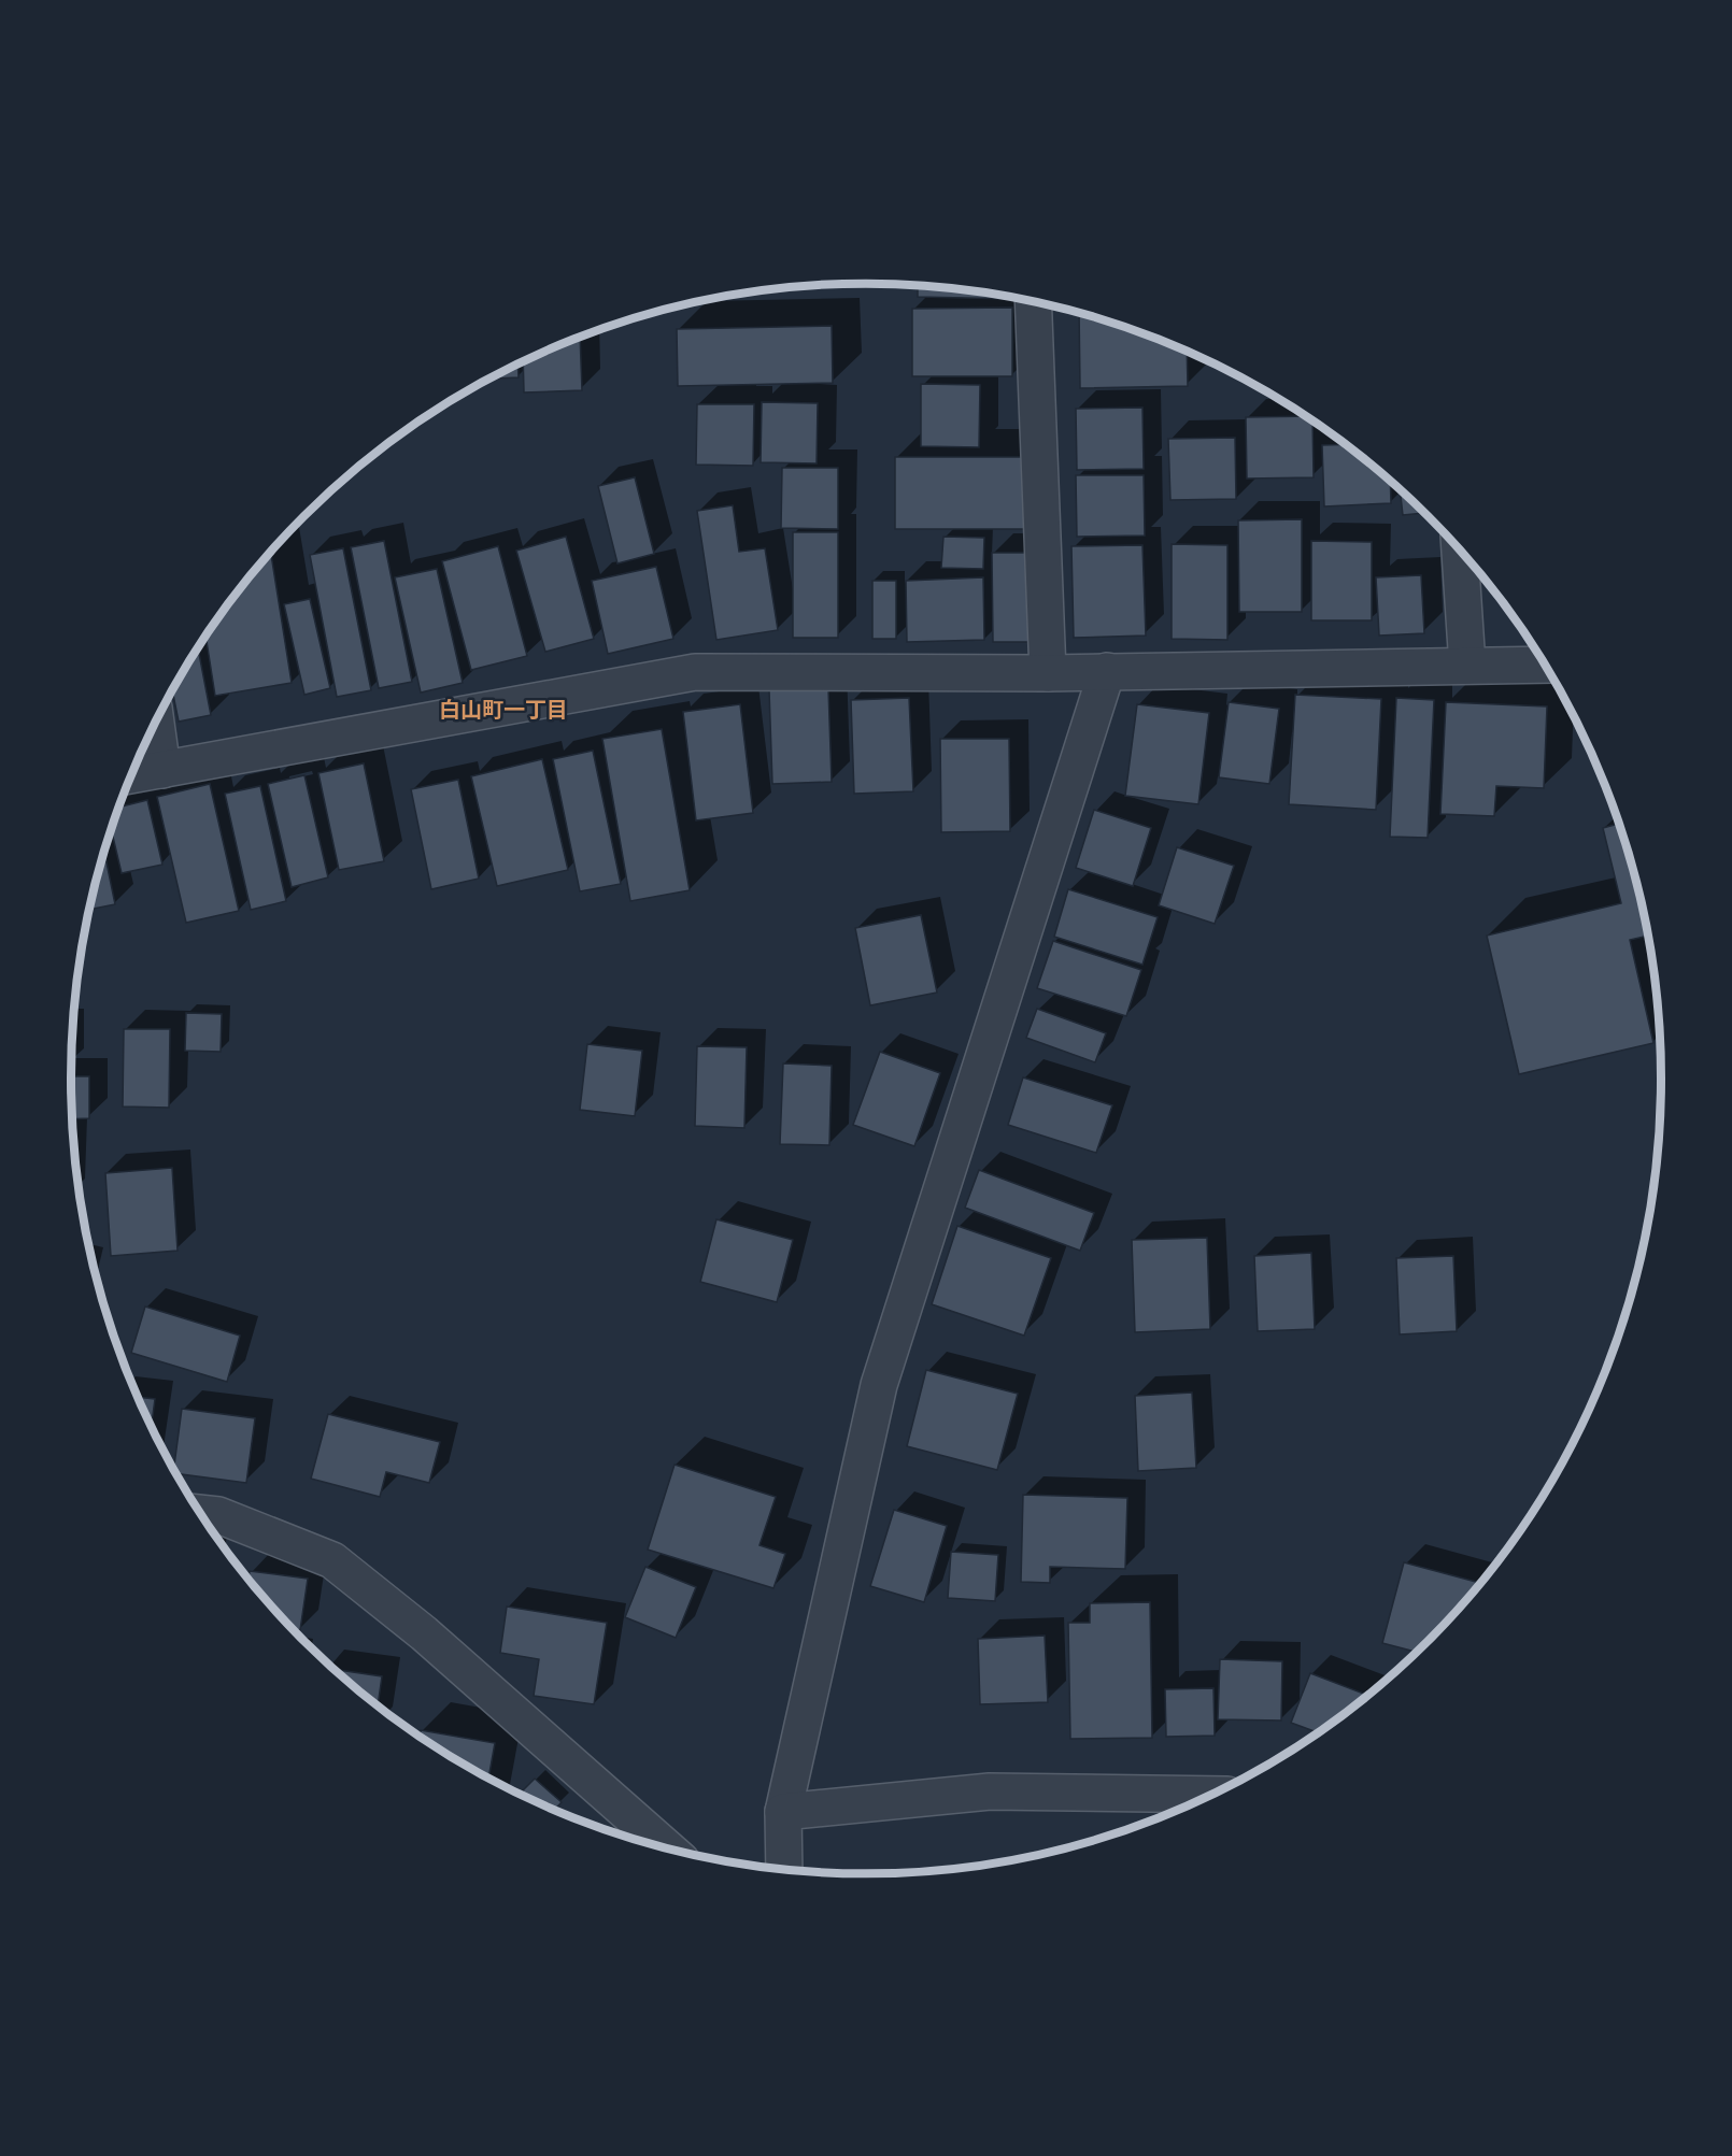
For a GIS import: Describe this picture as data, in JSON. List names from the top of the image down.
{
  "districts": ["白山町一丁目"]
}
